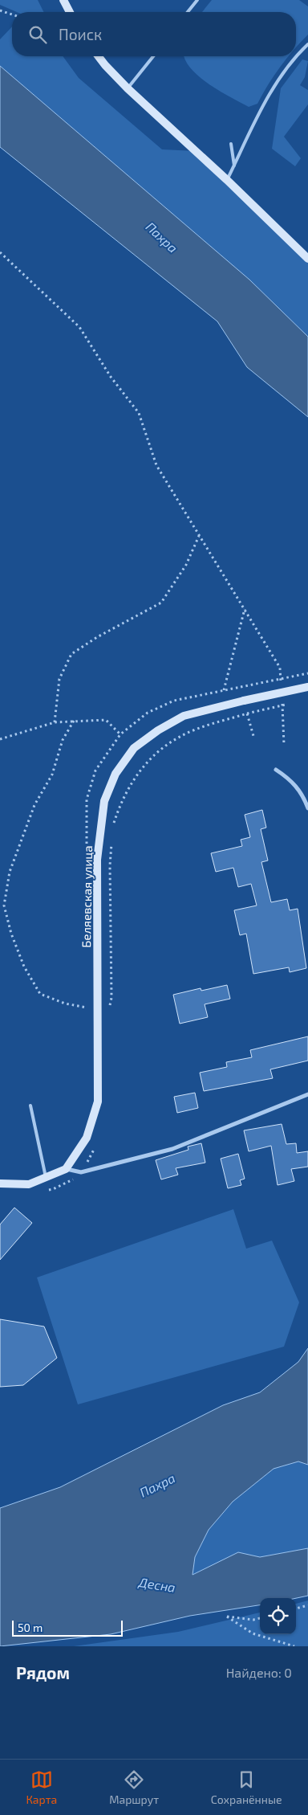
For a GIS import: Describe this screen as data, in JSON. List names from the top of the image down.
{
  "streets": {
    "main road": ["Беляевская улица"]
  },
  "water": ["Пахра", "Десна"],
  "scale_bar": "50 m",
  "page": {
    "search": "Поиск",
    "scale": "50 m",
    "heading": ["Рядом", "Найдено: 0"],
    "nav": ["Карта", "Маршрут", "Сохранённые"]
  }
}
